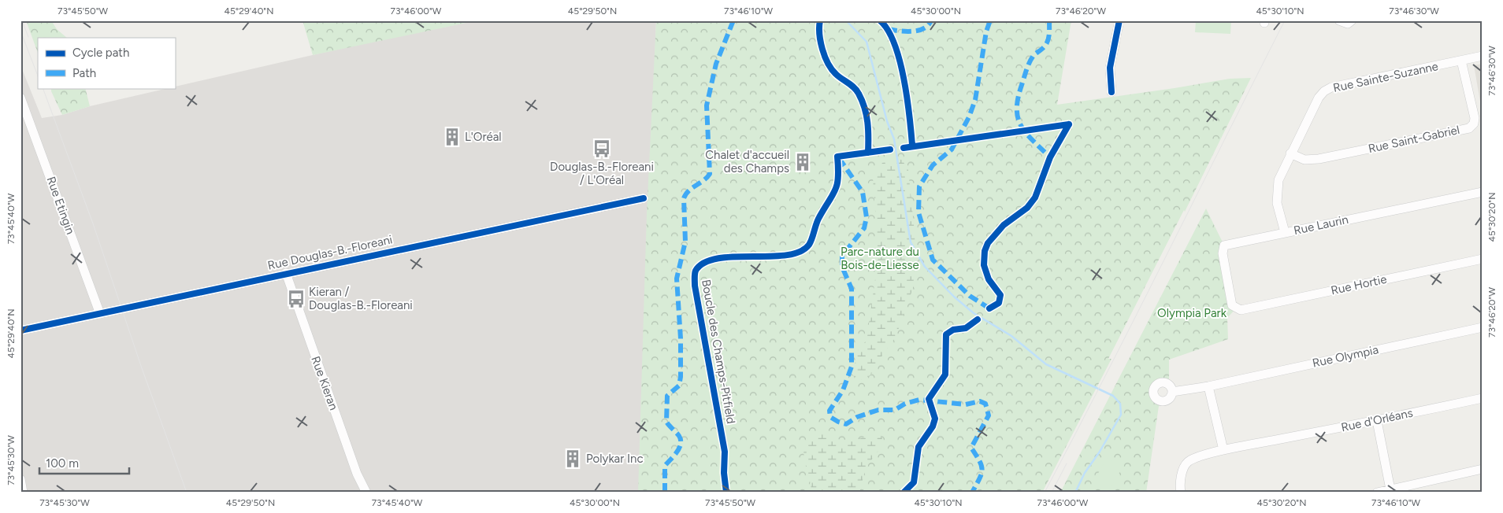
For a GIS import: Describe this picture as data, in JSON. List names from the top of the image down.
{
  "streets": {
    "street": [
      "Rue Sainte-Suzanne",
      "Rue Saint-Gabriel",
      "Rue Etingin",
      "Rue Laurin",
      "Rue Douglas-B.-Floreani",
      "Rue Hortie",
      "Rue Olympia",
      "Rue Kieran",
      "Rue d'Orléans"
    ],
    "cycle path": ["Boucle des Champs-Pitfield"]
  },
  "crossings": [
    ["Rue Sainte-Suzanne", "Rue Saint-Gabriel"],
    ["Rue Sainte-Suzanne", "Rue Laurin"],
    ["Rue Etingin", "Rue Douglas-B.-Floreani"],
    ["Rue Laurin", "Rue Hortie"],
    ["Rue Douglas-B.-Floreani", "Rue Kieran"]
  ],
  "parks": ["Parc-nature du Bois-de-Liesse", "Olympia Park"],
  "places": {
    "building": ["L'Oréal", "Chalet d'accueil des Champs", "Polykar Inc"],
    "bus stop": ["Douglas-B.-Floreani / L'Oréal", "Kieran / Douglas-B.-Floreani"]
  },
  "legend": ["Cycle path", "Path"],
  "scale_bar": "100 m",
  "coordinates": [
    "73°45'50\"W",
    "45°29'40\"N",
    "73°46'00\"W",
    "45°29'50\"N",
    "73°46'10\"W",
    "45°30'00\"N",
    "73°46'20\"W",
    "45°30'10\"N",
    "73°46'30\"W",
    "45°30'20\"N",
    "73°45'40\"W",
    "73°45'30\"W"
  ]
}
